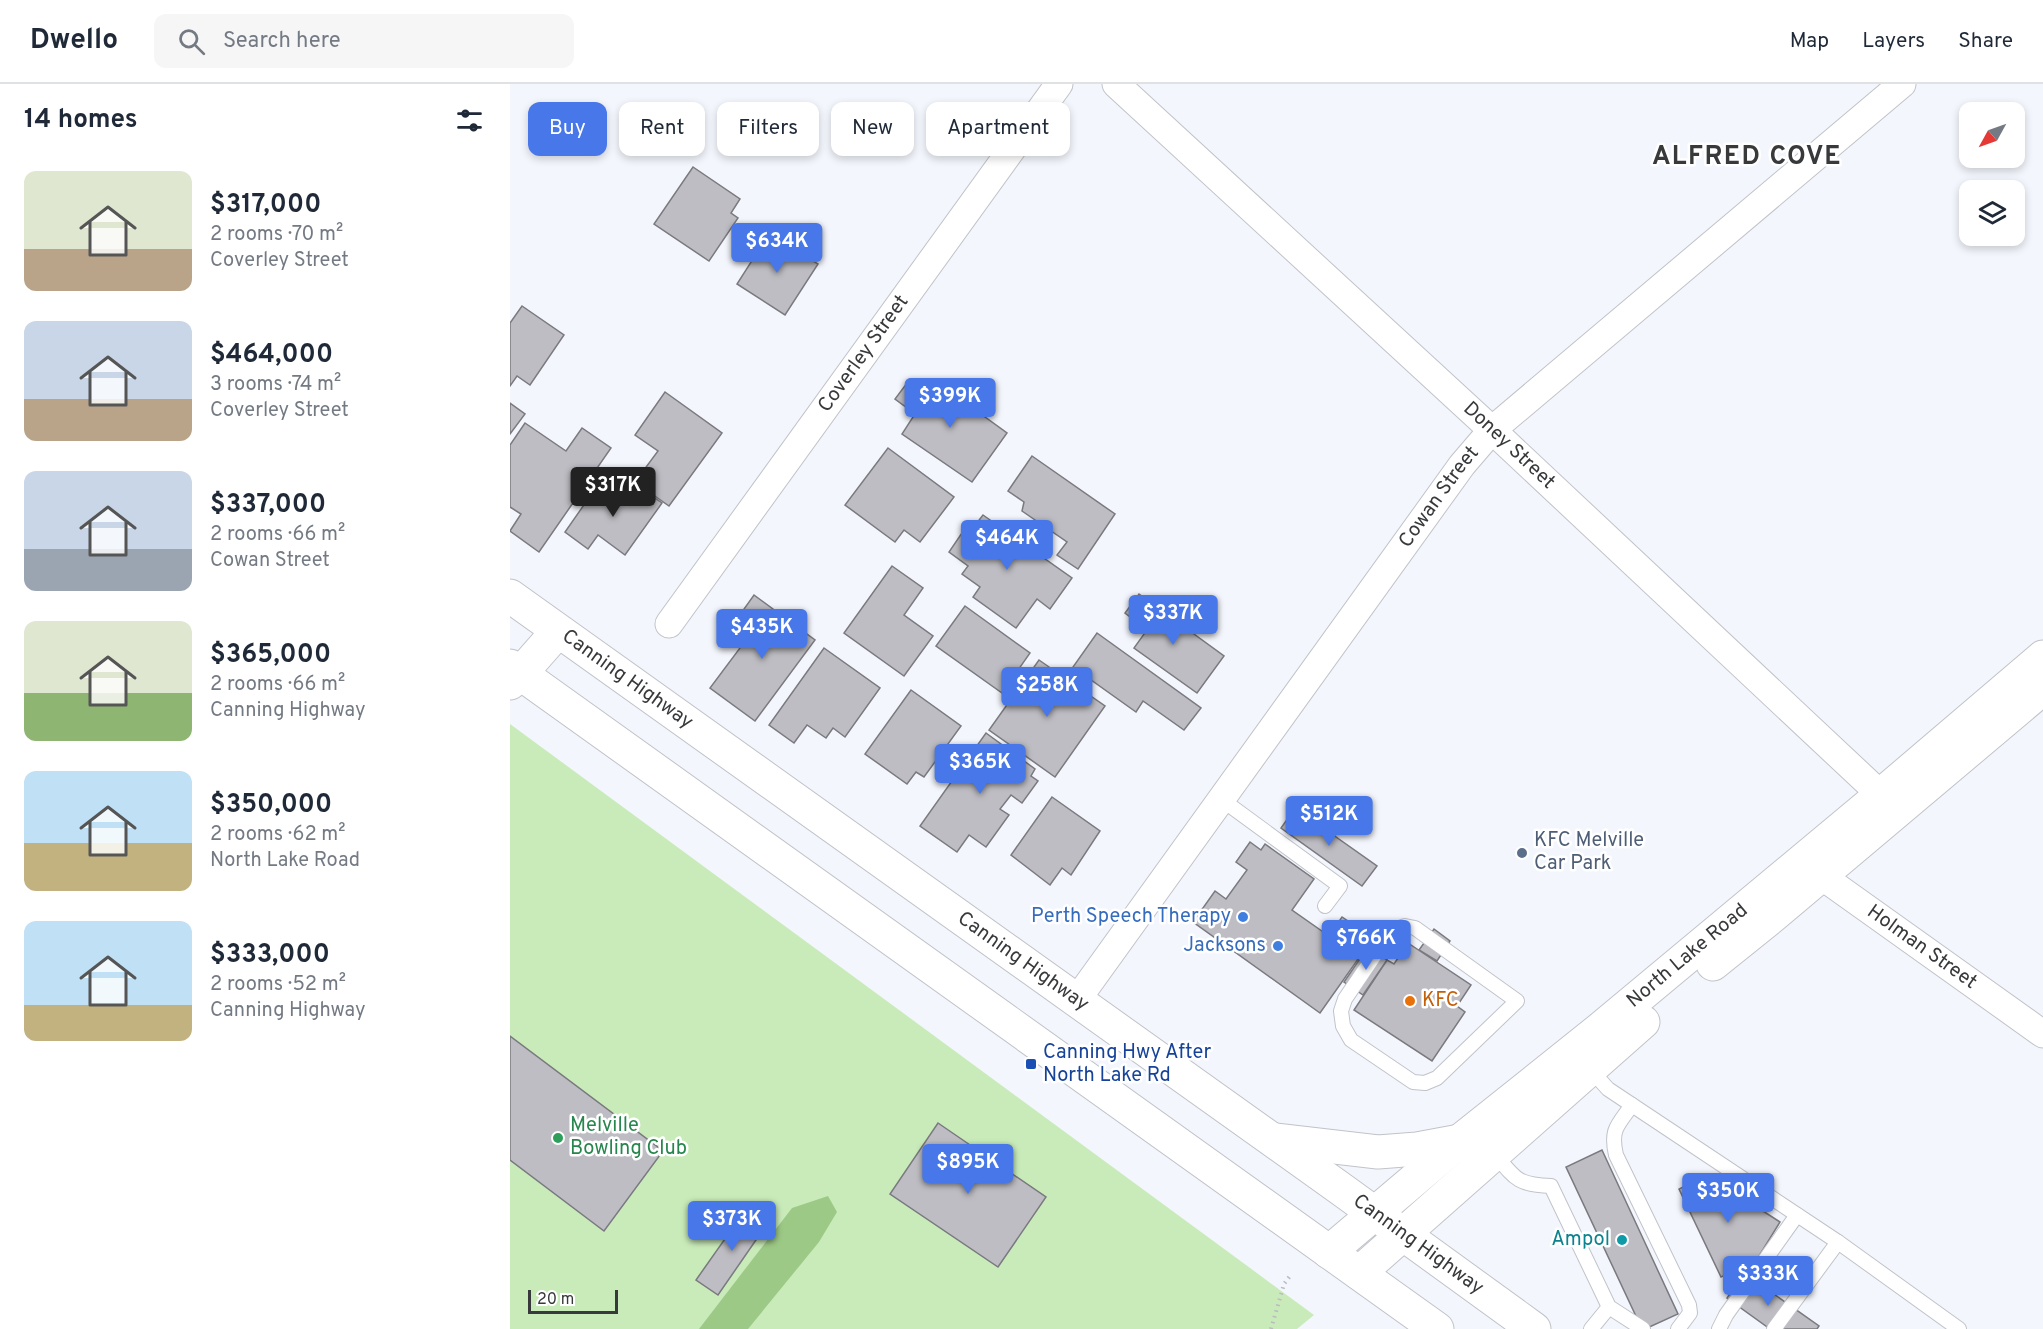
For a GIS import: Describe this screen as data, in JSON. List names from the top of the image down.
{
  "streets": {
    "main road": ["Canning Highway", "North Lake Road"],
    "street": [
      "Coverley Street",
      "Doney Street",
      "Cowan Street",
      "Holman Street"
    ]
  },
  "crossings": [
    ["Doney Street", "Cowan Street"],
    ["Doney Street", "North Lake Road"],
    ["Cowan Street", "Canning Highway"],
    ["Canning Highway", "North Lake Road"],
    ["Holman Street", "North Lake Road"]
  ],
  "districts": ["ALFRED COVE"],
  "places": {
    "other": [
      "KFC Melville Car Park",
      "Perth Speech Therapy",
      "Jacksons",
      "KFC",
      "Melville Bowling Club",
      "Ampol"
    ],
    "transit": ["Canning Hwy After North Lake Rd"]
  },
  "scale_bar": "20 m",
  "north": "bottom left",
  "page": {
    "header": "Dwello",
    "search": "Search here",
    "nav": ["Map", "Layers", "Share"],
    "heading": "14 homes",
    "chip": [
      "Buy",
      "Rent",
      "Filters",
      "New",
      "Apartment"
    ],
    "list": [
      {
        "name": "$317,000",
        "note": "2 rooms · 70 m² · Coverley Street"
      },
      {
        "name": "$464,000",
        "note": "3 rooms · 74 m² · Coverley Street"
      },
      {
        "name": "$337,000",
        "note": "2 rooms · 66 m² · Cowan Street"
      },
      {
        "name": "$365,000",
        "note": "2 rooms · 66 m² · Canning Highway"
      },
      {
        "name": "$350,000",
        "note": "2 rooms · 62 m² · North Lake Road"
      },
      {
        "name": "$333,000",
        "note": "2 rooms · 52 m² · Canning Highway"
      }
    ],
    "price": [
      "$634K",
      "$399K",
      "$317K",
      "$464K",
      "$337K",
      "$435K",
      "$258K",
      "$365K",
      "$512K",
      "$766K",
      "$895K",
      "$350K",
      "$373K",
      "$333K"
    ],
    "scale": "20 m"
  }
}
